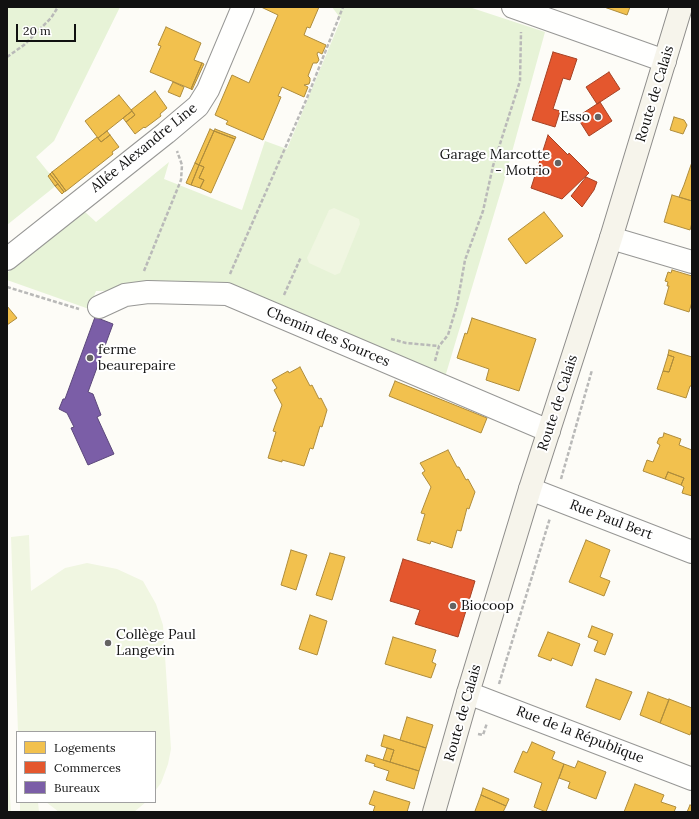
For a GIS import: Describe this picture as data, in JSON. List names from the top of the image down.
{
  "streets": {
    "main road": ["Route de Calais"],
    "street": [
      "Allée Alexandre Line",
      "Chemin des Sources",
      "Rue Paul Bert",
      "Rue de la République"
    ]
  },
  "crossings": [
    ["Route de Calais", "Chemin des Sources"],
    ["Route de Calais", "Rue Paul Bert"],
    ["Route de Calais", "Rue de la République"]
  ],
  "places": [
    "Esso",
    "Garage Marcotte - Motrio",
    "ferme beaurepaire",
    "Biocoop",
    "Collège Paul Langevin"
  ],
  "legend": ["Logements", "Commerces", "Bureaux"],
  "scale_bar": "20 m"
}
